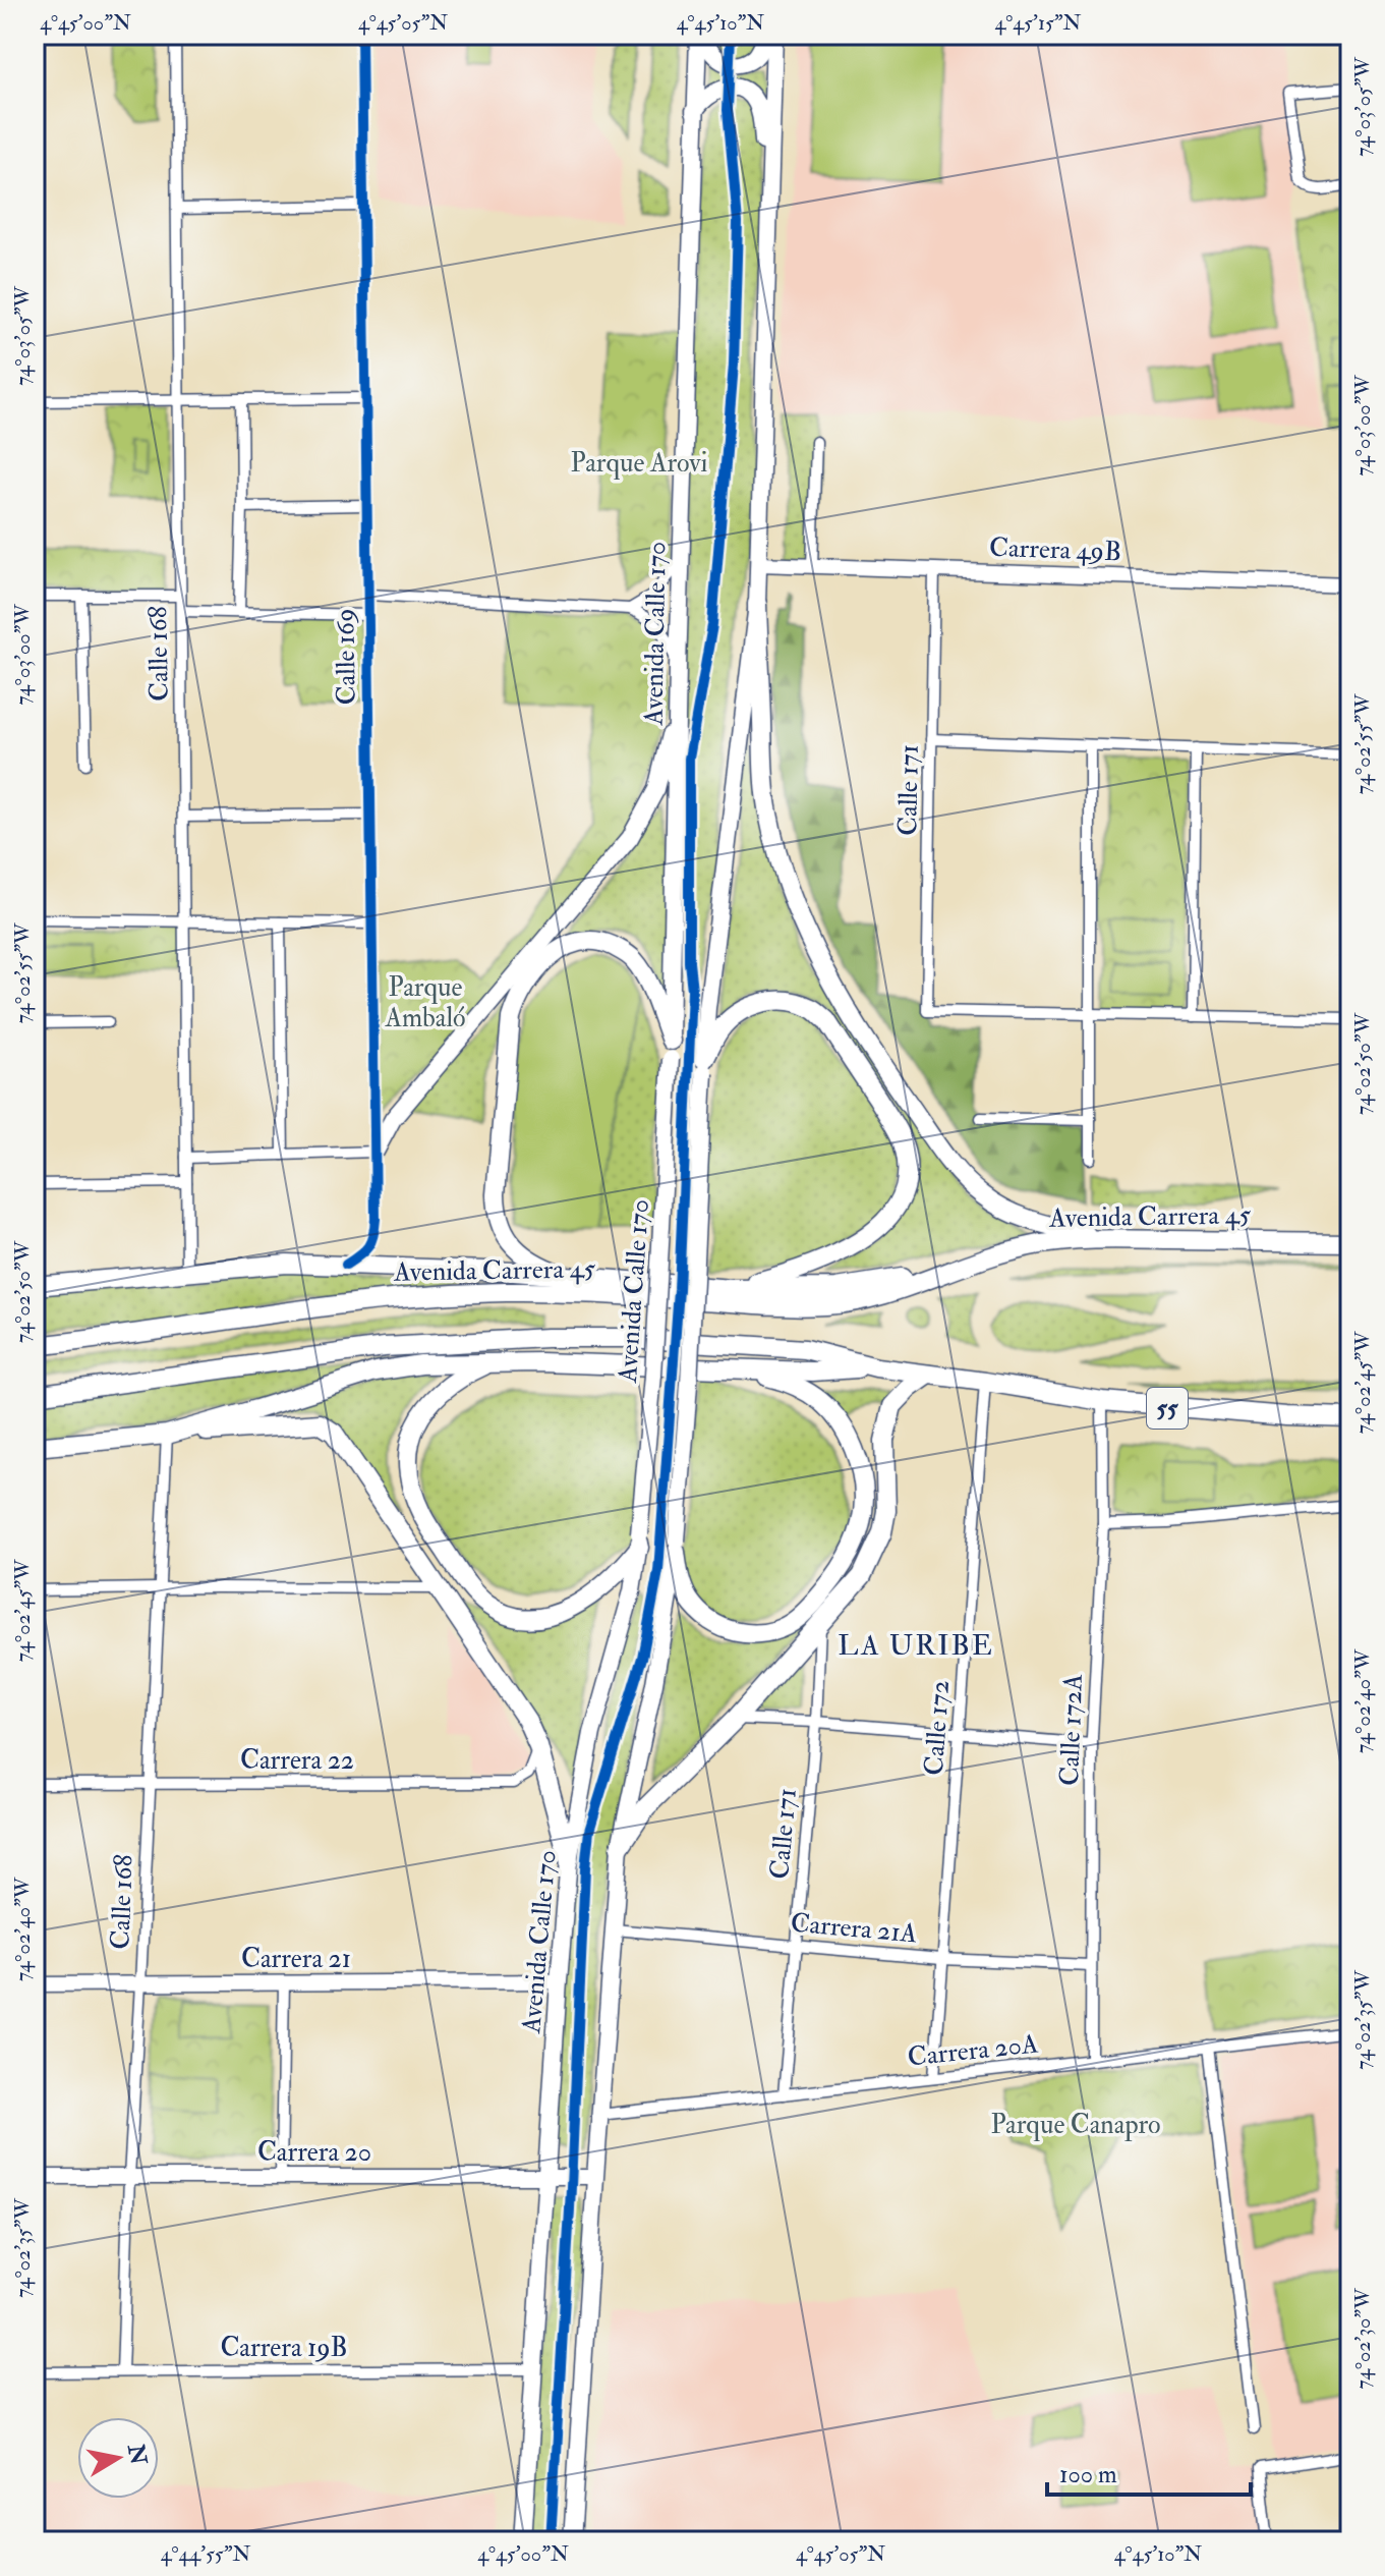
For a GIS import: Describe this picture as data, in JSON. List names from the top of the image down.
{
  "streets": {
    "highway": ["Avenida Carrera 45", "55"],
    "main road": [
      "Carrera 49B",
      "Avenida Calle 170",
      "Carrera 21",
      "Carrera 20"
    ],
    "street": [
      "Calle 168",
      "Calle 169",
      "Calle 171",
      "Calle 172",
      "Calle 172A",
      "Carrera 22",
      "Carrera 21A",
      "Carrera 20A",
      "Carrera 19B"
    ]
  },
  "crossings": [
    ["Carrera 49B", "Calle 171"],
    ["Avenida Calle 170", "Carrera 21"],
    ["Avenida Calle 170", "Carrera 20"],
    ["Avenida Calle 170", "Carrera 19B"],
    ["Calle 168", "Avenida Carrera 45"],
    ["Calle 168", "Carrera 22"],
    ["Calle 168", "Carrera 21"],
    ["Calle 168", "Carrera 20"],
    ["Calle 168", "Carrera 19B"],
    ["Calle 169", "Avenida Carrera 45"],
    ["Calle 171", "Carrera 21A"],
    ["Calle 171", "Carrera 20A"],
    ["55", "Calle 172"],
    ["55", "Calle 172A"],
    ["Calle 172", "Carrera 21A"],
    ["Calle 172", "Carrera 20A"],
    ["Calle 172A", "Carrera 21A"],
    ["Calle 172A", "Carrera 20A"]
  ],
  "districts": ["LA URIBE"],
  "parks": ["Parque Arovi", "Parque Ambaló", "Parque Canapro"],
  "scale_bar": "100 m",
  "north": "right",
  "coordinates": [
    "4°45'00\"N",
    "4°45'05\"N",
    "4°45'10\"N",
    "4°45'15\"N",
    "74°03'05\"W",
    "74°03'00\"W",
    "74°02'55\"W",
    "74°02'50\"W",
    "74°02'45\"W",
    "74°02'40\"W",
    "74°02'35\"W",
    "74°02'30\"W",
    "4°44'55\"N"
  ]
}
